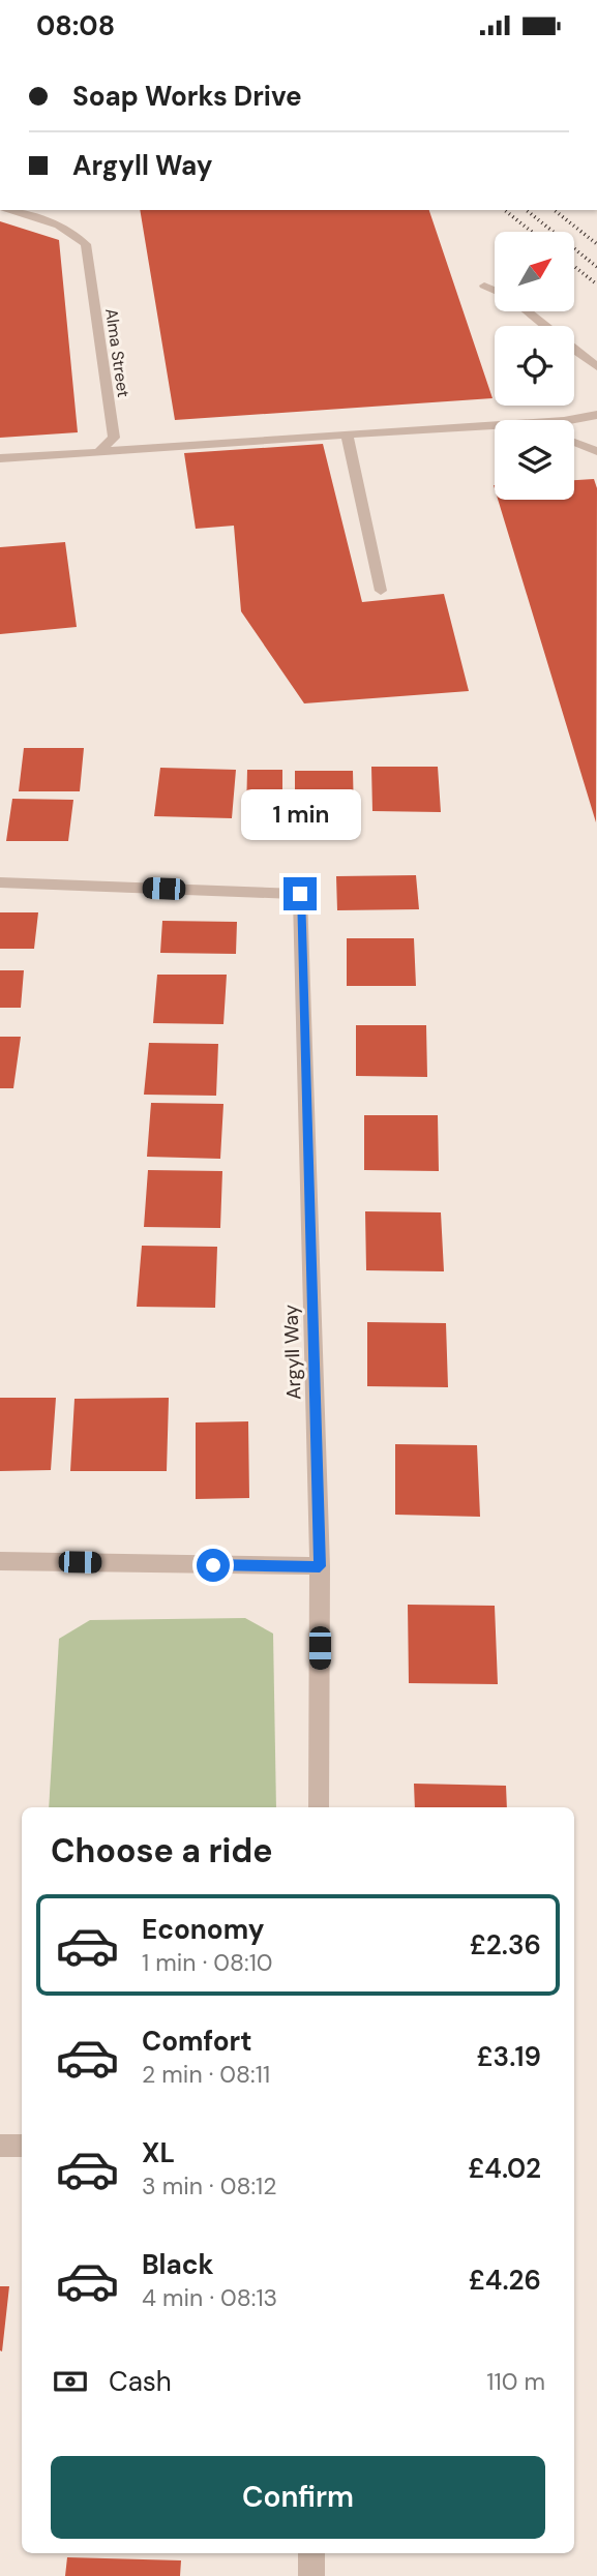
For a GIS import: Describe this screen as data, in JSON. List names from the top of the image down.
{
  "streets": {
    "street": ["Alma Street", "Argyll Way"]
  },
  "north": "top right",
  "page": {
    "status": "08:08",
    "banner": ["Soap Works Drive", "Argyll Way"],
    "bubble": "1 min",
    "heading": "Choose a ride",
    "list": [
      {
        "name": "Economy",
        "note": "1 min · 08:10",
        "value": "£2.36"
      },
      {
        "name": "Comfort",
        "note": "2 min · 08:11",
        "value": "£3.19"
      },
      {
        "name": "XL",
        "note": "3 min · 08:12",
        "value": "£4.02"
      },
      {
        "name": "Black",
        "note": "4 min · 08:13",
        "value": "£4.26"
      }
    ],
    "pay": ["Cash", "110 m"],
    "buttons": "Confirm"
  }
}
